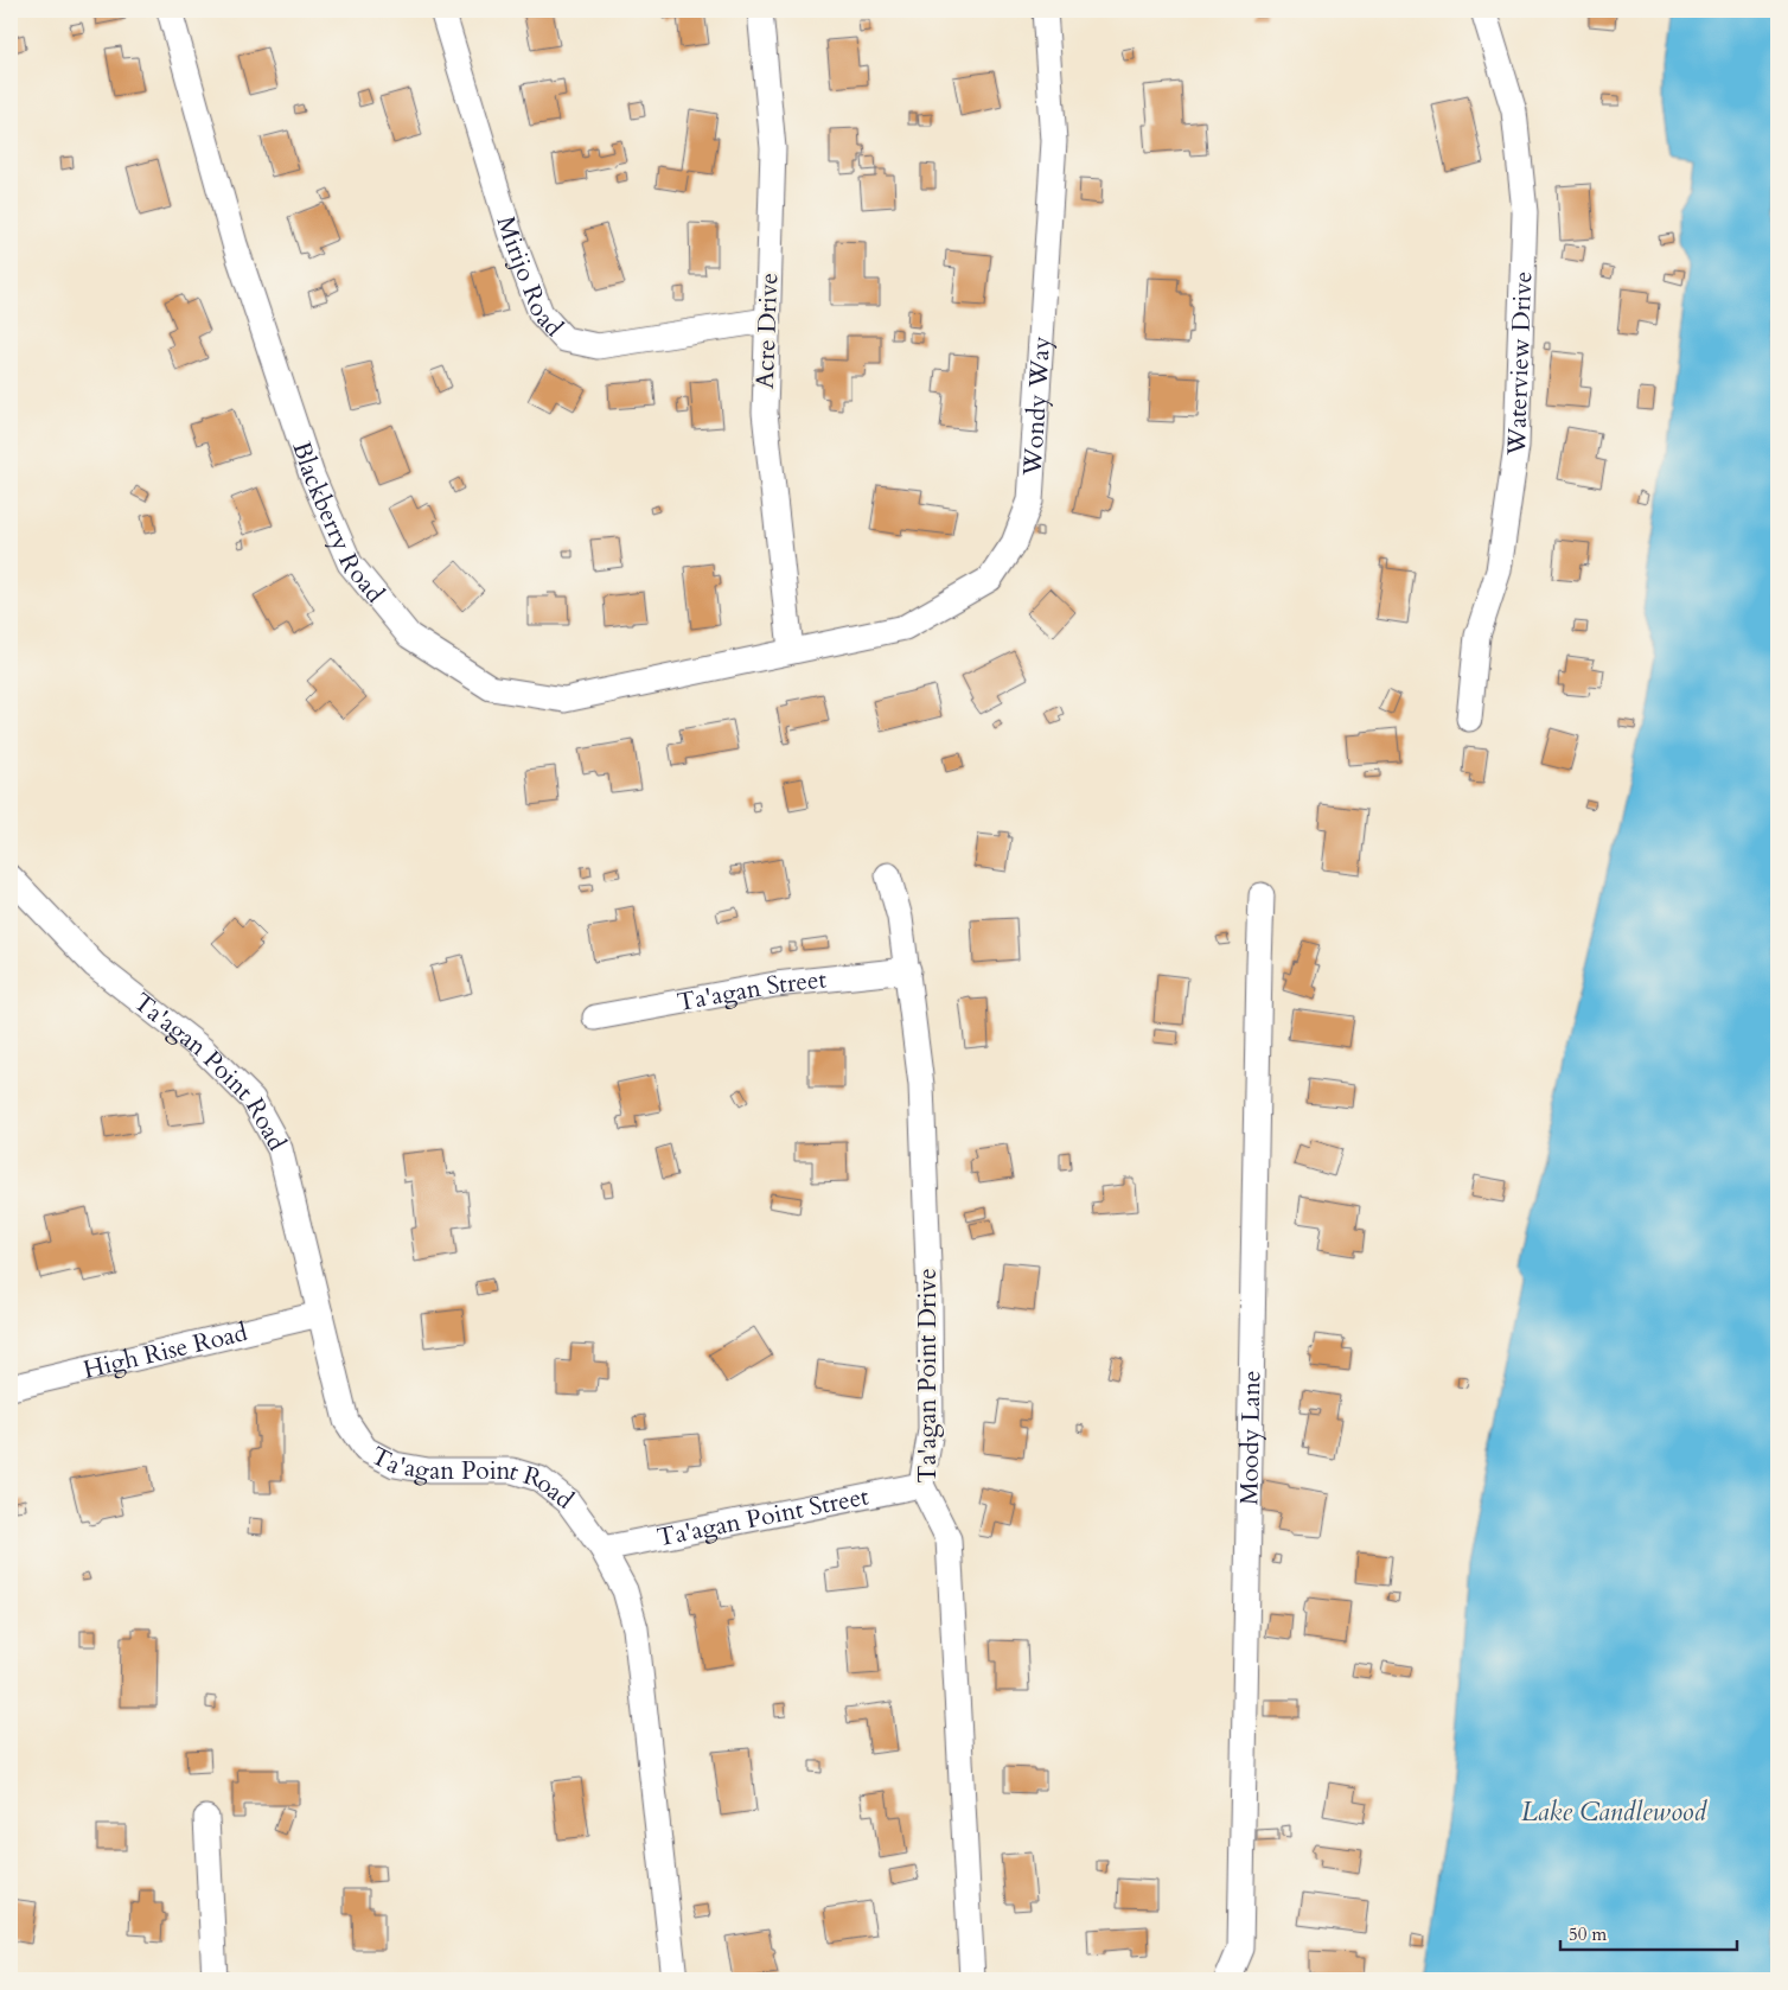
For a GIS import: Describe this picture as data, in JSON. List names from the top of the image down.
{
  "streets": {
    "street": [
      "Mirijo Road",
      "Acre Drive",
      "Waterview Drive",
      "Wondy Way",
      "Blackberry Road",
      "Ta'agan Street",
      "Ta'agan Point Road",
      "High Rise Road",
      "Ta'agan Point Drive",
      "Moody Lane",
      "Ta'agan Point Street"
    ]
  },
  "crossings": [
    ["Mirijo Road", "Acre Drive"],
    ["Acre Drive", "Wondy Way"],
    ["Acre Drive", "Blackberry Road"],
    ["Wondy Way", "Blackberry Road"],
    ["Ta'agan Street", "Ta'agan Point Drive"],
    ["Ta'agan Point Road", "High Rise Road"],
    ["Ta'agan Point Road", "Ta'agan Point Street"],
    ["Ta'agan Point Drive", "Ta'agan Point Street"]
  ],
  "water": ["Lake Candlewood"],
  "scale_bar": "50 m"
}
